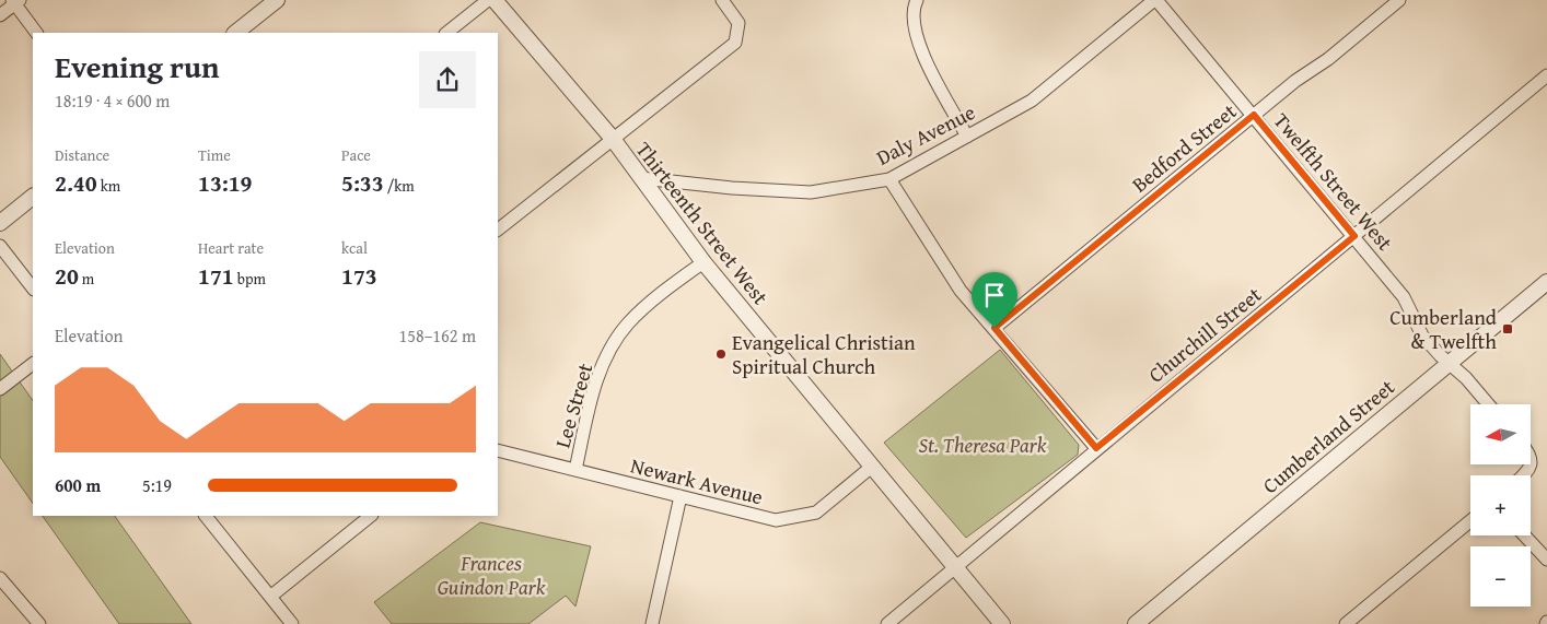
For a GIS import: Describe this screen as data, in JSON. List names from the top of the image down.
{
  "streets": {
    "street": [
      "Daly Avenue",
      "Bedford Street",
      "Twelfth Street West",
      "Thirteenth Street West",
      "Churchill Street",
      "Lee Street",
      "Cumberland Street",
      "Newark Avenue"
    ]
  },
  "crossings": [
    ["Daly Avenue", "Twelfth Street West"],
    ["Daly Avenue", "Thirteenth Street West"],
    ["Bedford Street", "Twelfth Street West"],
    ["Twelfth Street West", "Churchill Street"],
    ["Twelfth Street West", "Cumberland Street"],
    ["Thirteenth Street West", "Churchill Street"],
    ["Thirteenth Street West", "Lee Street"],
    ["Thirteenth Street West", "Newark Avenue"],
    ["Lee Street", "Newark Avenue"]
  ],
  "parks": ["St. Theresa Park", "Frances Guindon Park"],
  "places": {
    "transit": ["Cumberland & Twelfth"],
    "other": ["Evangelical Christian Spiritual Church"]
  },
  "north": "left",
  "page": {
    "heading": ["Evening run", "18:19 · 4 × 600 m"],
    "stats": [
      ["Distance", "2.40 km"],
      ["Time", "13:19"],
      ["Pace", "5:33 /km"],
      ["Elevation", "20 m"],
      ["Heart rate", "171 bpm"],
      ["kcal", "173"]
    ],
    "chart": ["Elevation", "158–162 m"],
    "map_buttons": ["+", "−"],
    "list": [
      {
        "name": "600 m",
        "note": "5:19"
      }
    ]
  }
}
